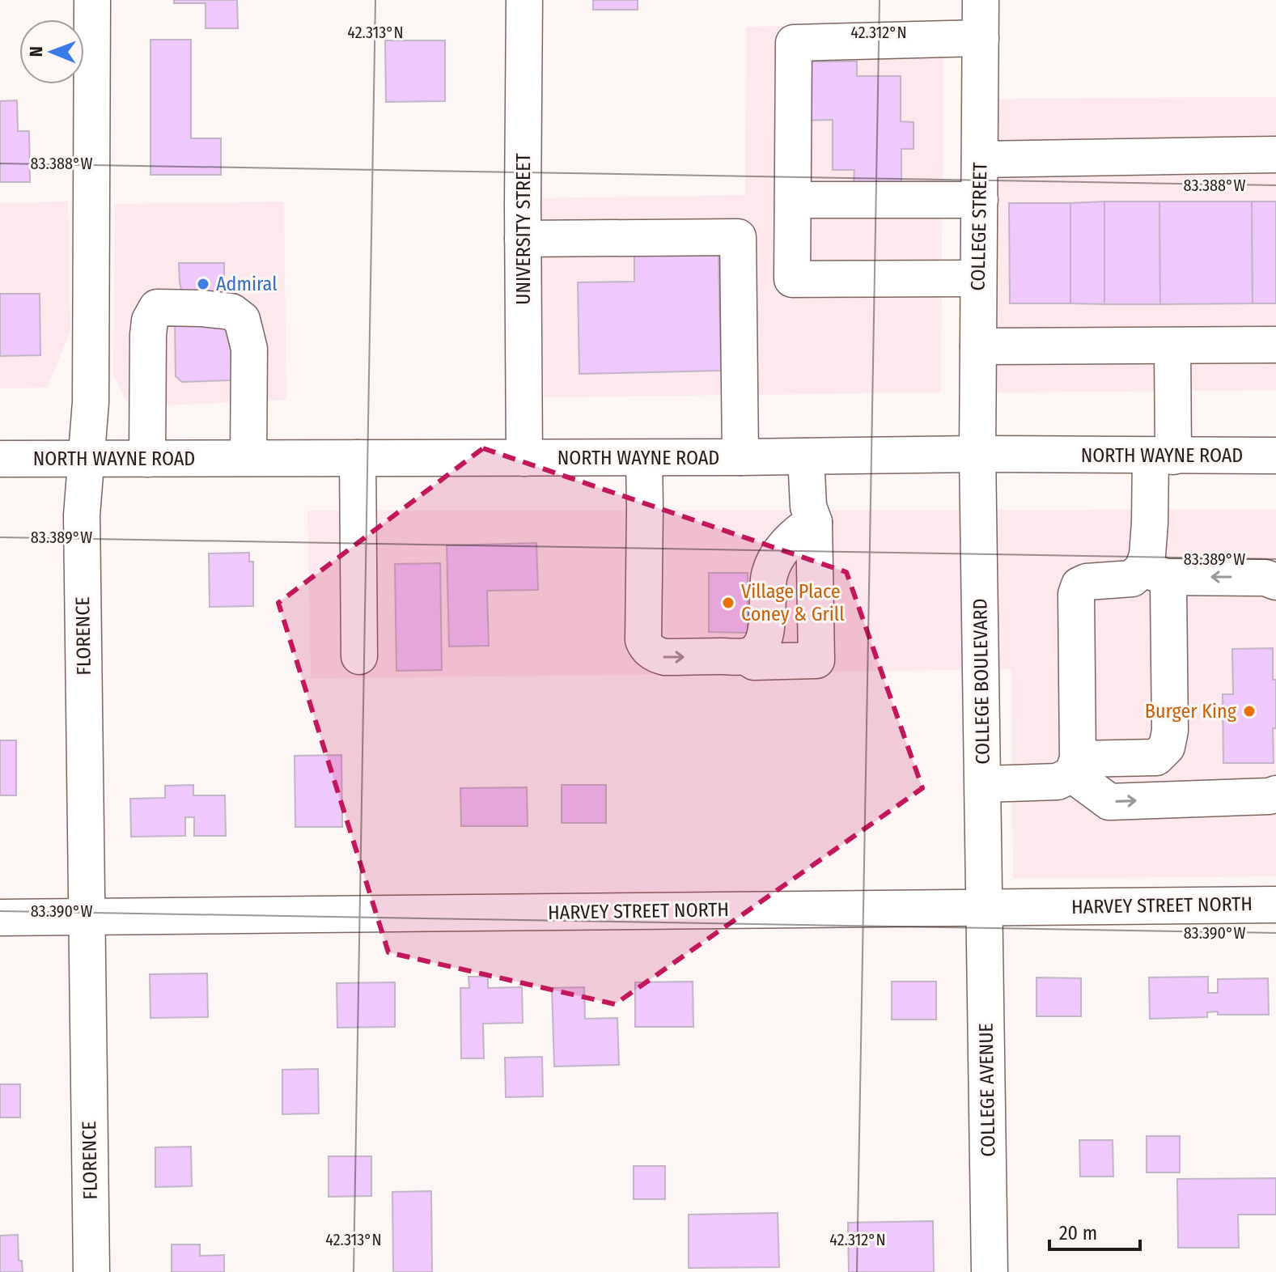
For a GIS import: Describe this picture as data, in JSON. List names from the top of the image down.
{
  "streets": {
    "street": [
      "COLLEGE STREET",
      "UNIVERSITY STREET",
      "NORTH WAYNE ROAD",
      "FLORENCE",
      "COLLEGE BOULEVARD",
      "HARVEY STREET NORTH",
      "COLLEGE AVENUE"
    ]
  },
  "crossings": [
    ["COLLEGE STREET", "NORTH WAYNE ROAD"],
    ["COLLEGE STREET", "COLLEGE BOULEVARD"],
    ["UNIVERSITY STREET", "NORTH WAYNE ROAD"],
    ["NORTH WAYNE ROAD", "FLORENCE"],
    ["NORTH WAYNE ROAD", "COLLEGE BOULEVARD"],
    ["FLORENCE", "HARVEY STREET NORTH"],
    ["COLLEGE BOULEVARD", "HARVEY STREET NORTH"],
    ["COLLEGE BOULEVARD", "COLLEGE AVENUE"],
    ["HARVEY STREET NORTH", "COLLEGE AVENUE"]
  ],
  "places": ["Admiral", "Village Place Coney & Grill", "Burger King"],
  "scale_bar": "20 m",
  "north": "left",
  "coordinates": [
    "42.313°N",
    "42.312°N",
    "83.388°W",
    "83.389°W",
    "83.390°W"
  ]
}
